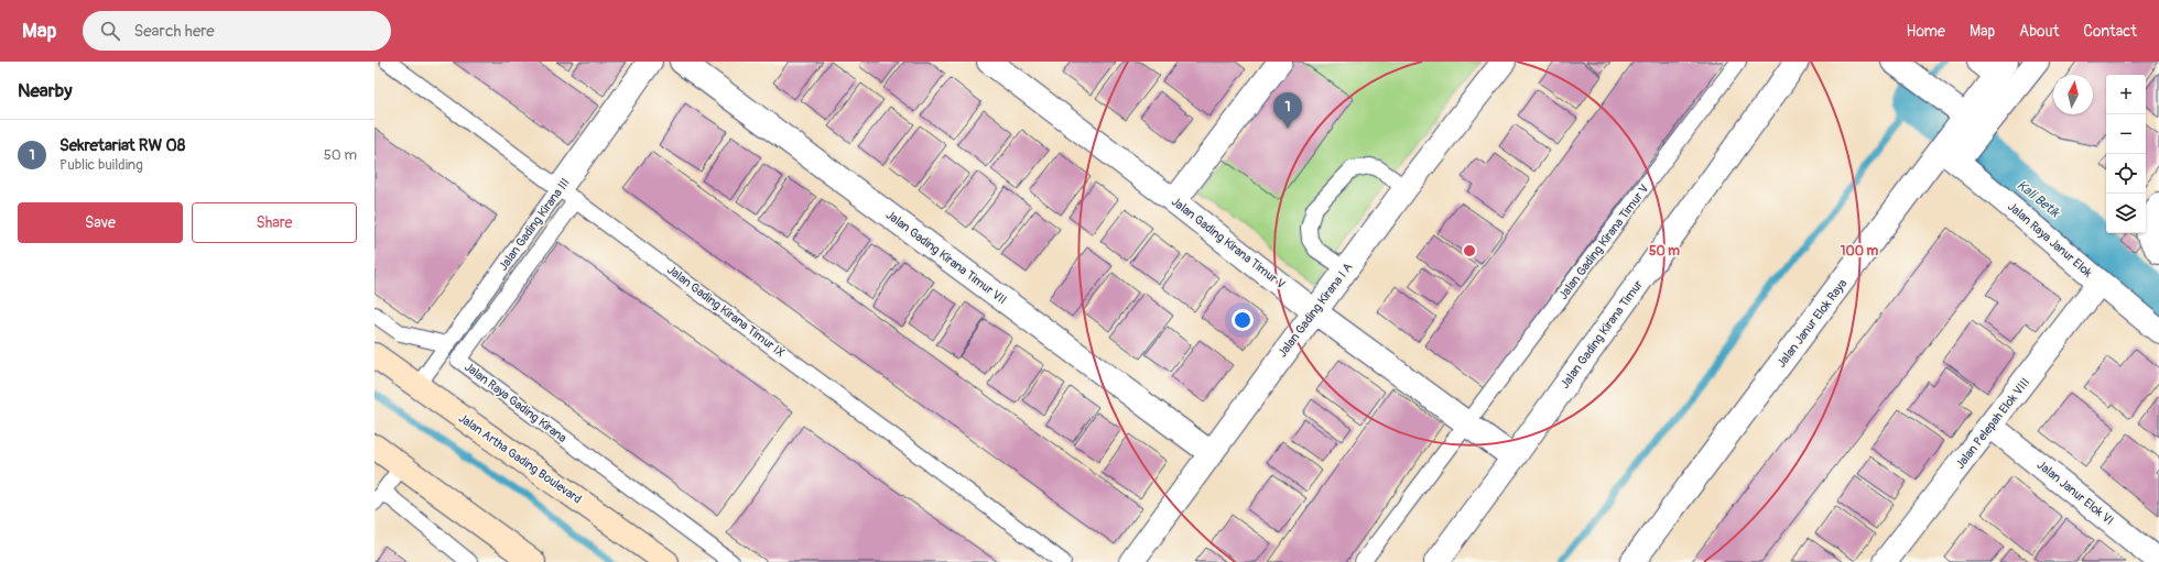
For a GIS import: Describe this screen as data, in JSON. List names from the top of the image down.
{
  "streets": {
    "main road": ["Jalan Artha Gading Boulevard"],
    "street": [
      "Jalan Gading Kirana III",
      "Jalan Raya Janur Elok",
      "Jalan Gading Kirana Timur V",
      "Jalan Gading Kirana Timur VII",
      "Jalan Gading Kirana I A",
      "Jalan Janur Elok Raya",
      "Jalan Gading Kirana Timur",
      "Jalan Pelepah Elok VIII",
      "Jalan Janur Elok VI"
    ],
    "lane": ["Jalan Gading Kirana Timur IX", "Jalan Raya Gading Kirana"]
  },
  "crossings": [
    ["Jalan Gading Kirana III", "Jalan Gading Kirana Timur IX"],
    ["Jalan Gading Kirana III", "Jalan Raya Gading Kirana"],
    ["Jalan Gading Kirana III", "Jalan Artha Gading Boulevard"],
    ["Jalan Raya Janur Elok", "Jalan Janur Elok Raya"],
    ["Jalan Raya Janur Elok", "Jalan Pelepah Elok VIII"],
    ["Jalan Gading Kirana Timur V", "Jalan Gading Kirana I A"],
    ["Jalan Gading Kirana Timur V", "Jalan Gading Kirana Timur"],
    ["Jalan Gading Kirana Timur VII", "Jalan Gading Kirana I A"],
    ["Jalan Gading Kirana Timur IX", "Jalan Raya Gading Kirana"],
    ["Jalan Pelepah Elok VIII", "Jalan Janur Elok VI"]
  ],
  "water": ["Kali Betik"],
  "north": "top",
  "page": {
    "header": "Map",
    "search": "Search here",
    "nav": [
      "Home",
      "Map",
      "About",
      "Contact"
    ],
    "heading": "Nearby",
    "map_buttons": ["+", "−"],
    "pins": "1",
    "list": [
      {
        "mark": "1",
        "name": "Sekretariat RW 08",
        "note": "Public building",
        "value": "50 m"
      }
    ],
    "buttons": ["Save", "Share"]
  },
  "rings": ["50 m", "100 m"]
}
